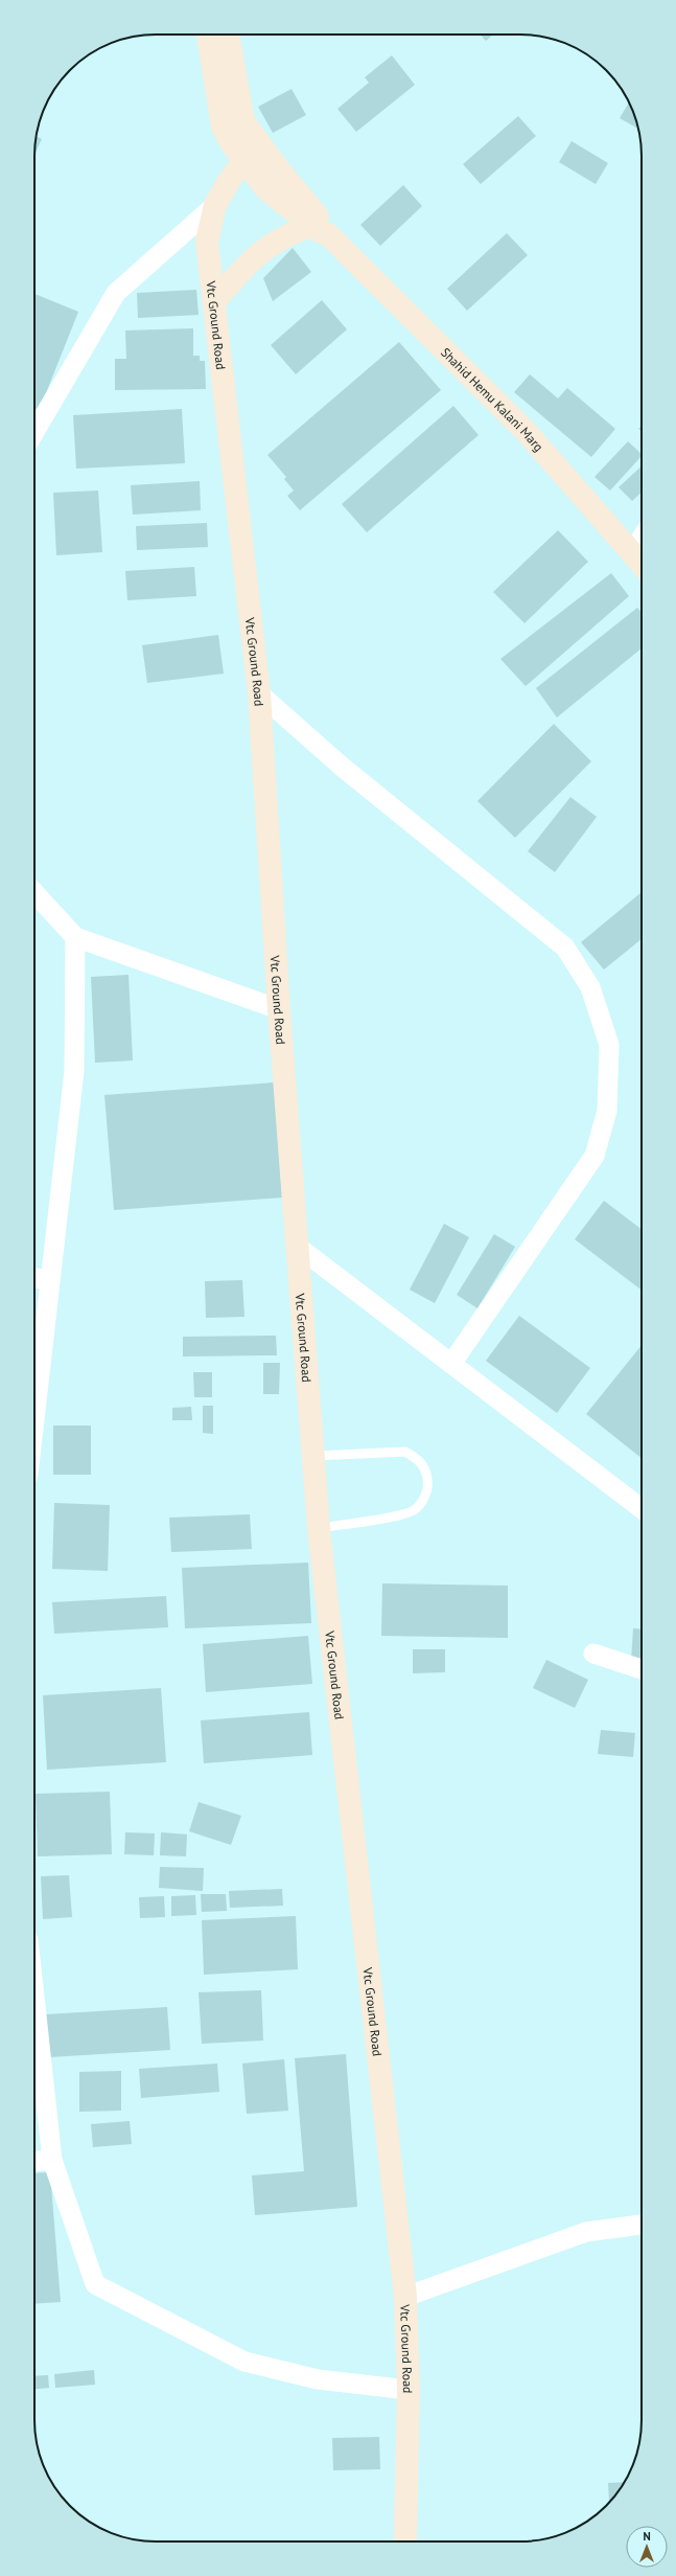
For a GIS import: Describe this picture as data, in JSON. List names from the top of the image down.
{
  "streets": {
    "street": ["Vtc Ground Road", "Shahid Hemu Kalani Marg"]
  },
  "north": "top"
}
